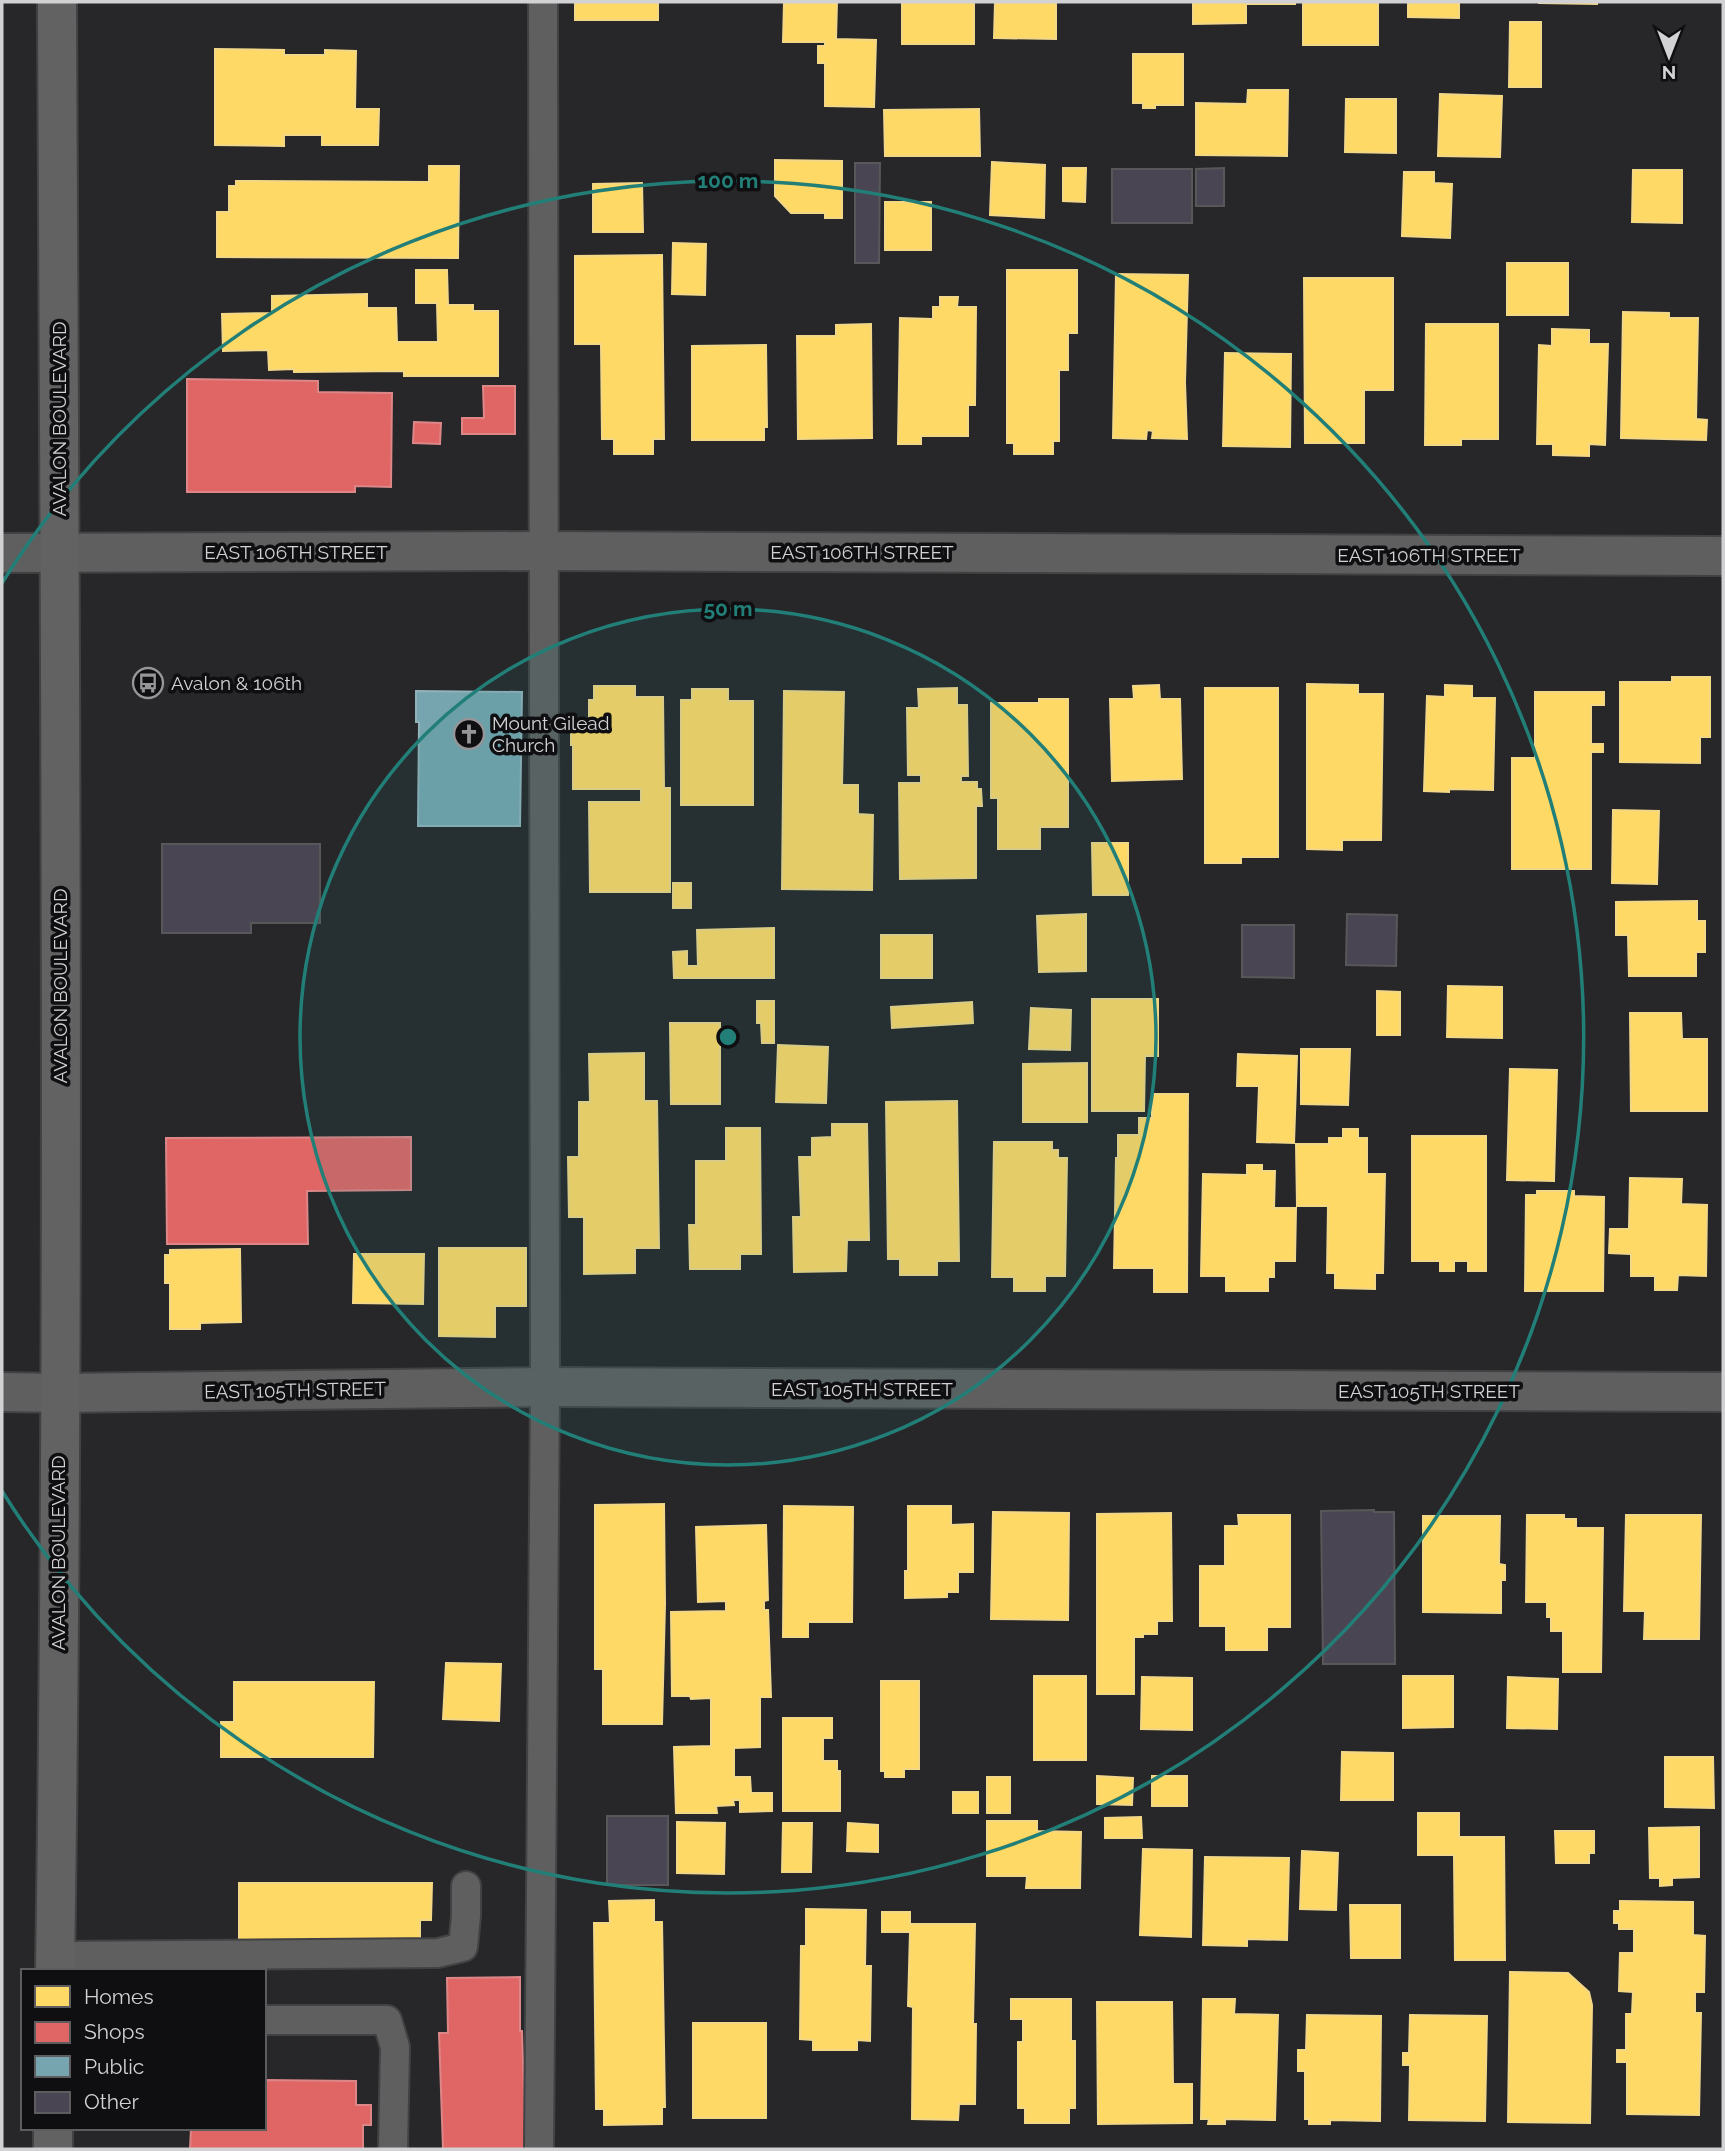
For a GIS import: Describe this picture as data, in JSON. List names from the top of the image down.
{
  "streets": {
    "main road": ["AVALON BOULEVARD"],
    "street": ["EAST 106TH STREET", "EAST 105TH STREET"]
  },
  "crossings": [
    ["AVALON BOULEVARD", "EAST 106TH STREET"],
    ["AVALON BOULEVARD", "EAST 105TH STREET"]
  ],
  "places": {
    "bus stop": ["Avalon & 106th"],
    "church": ["Mount Gilead Church"]
  },
  "legend": [
    "Homes",
    "Shops",
    "Public",
    "Other"
  ],
  "north": "bottom",
  "rings": ["100 m", "50 m"]
}
